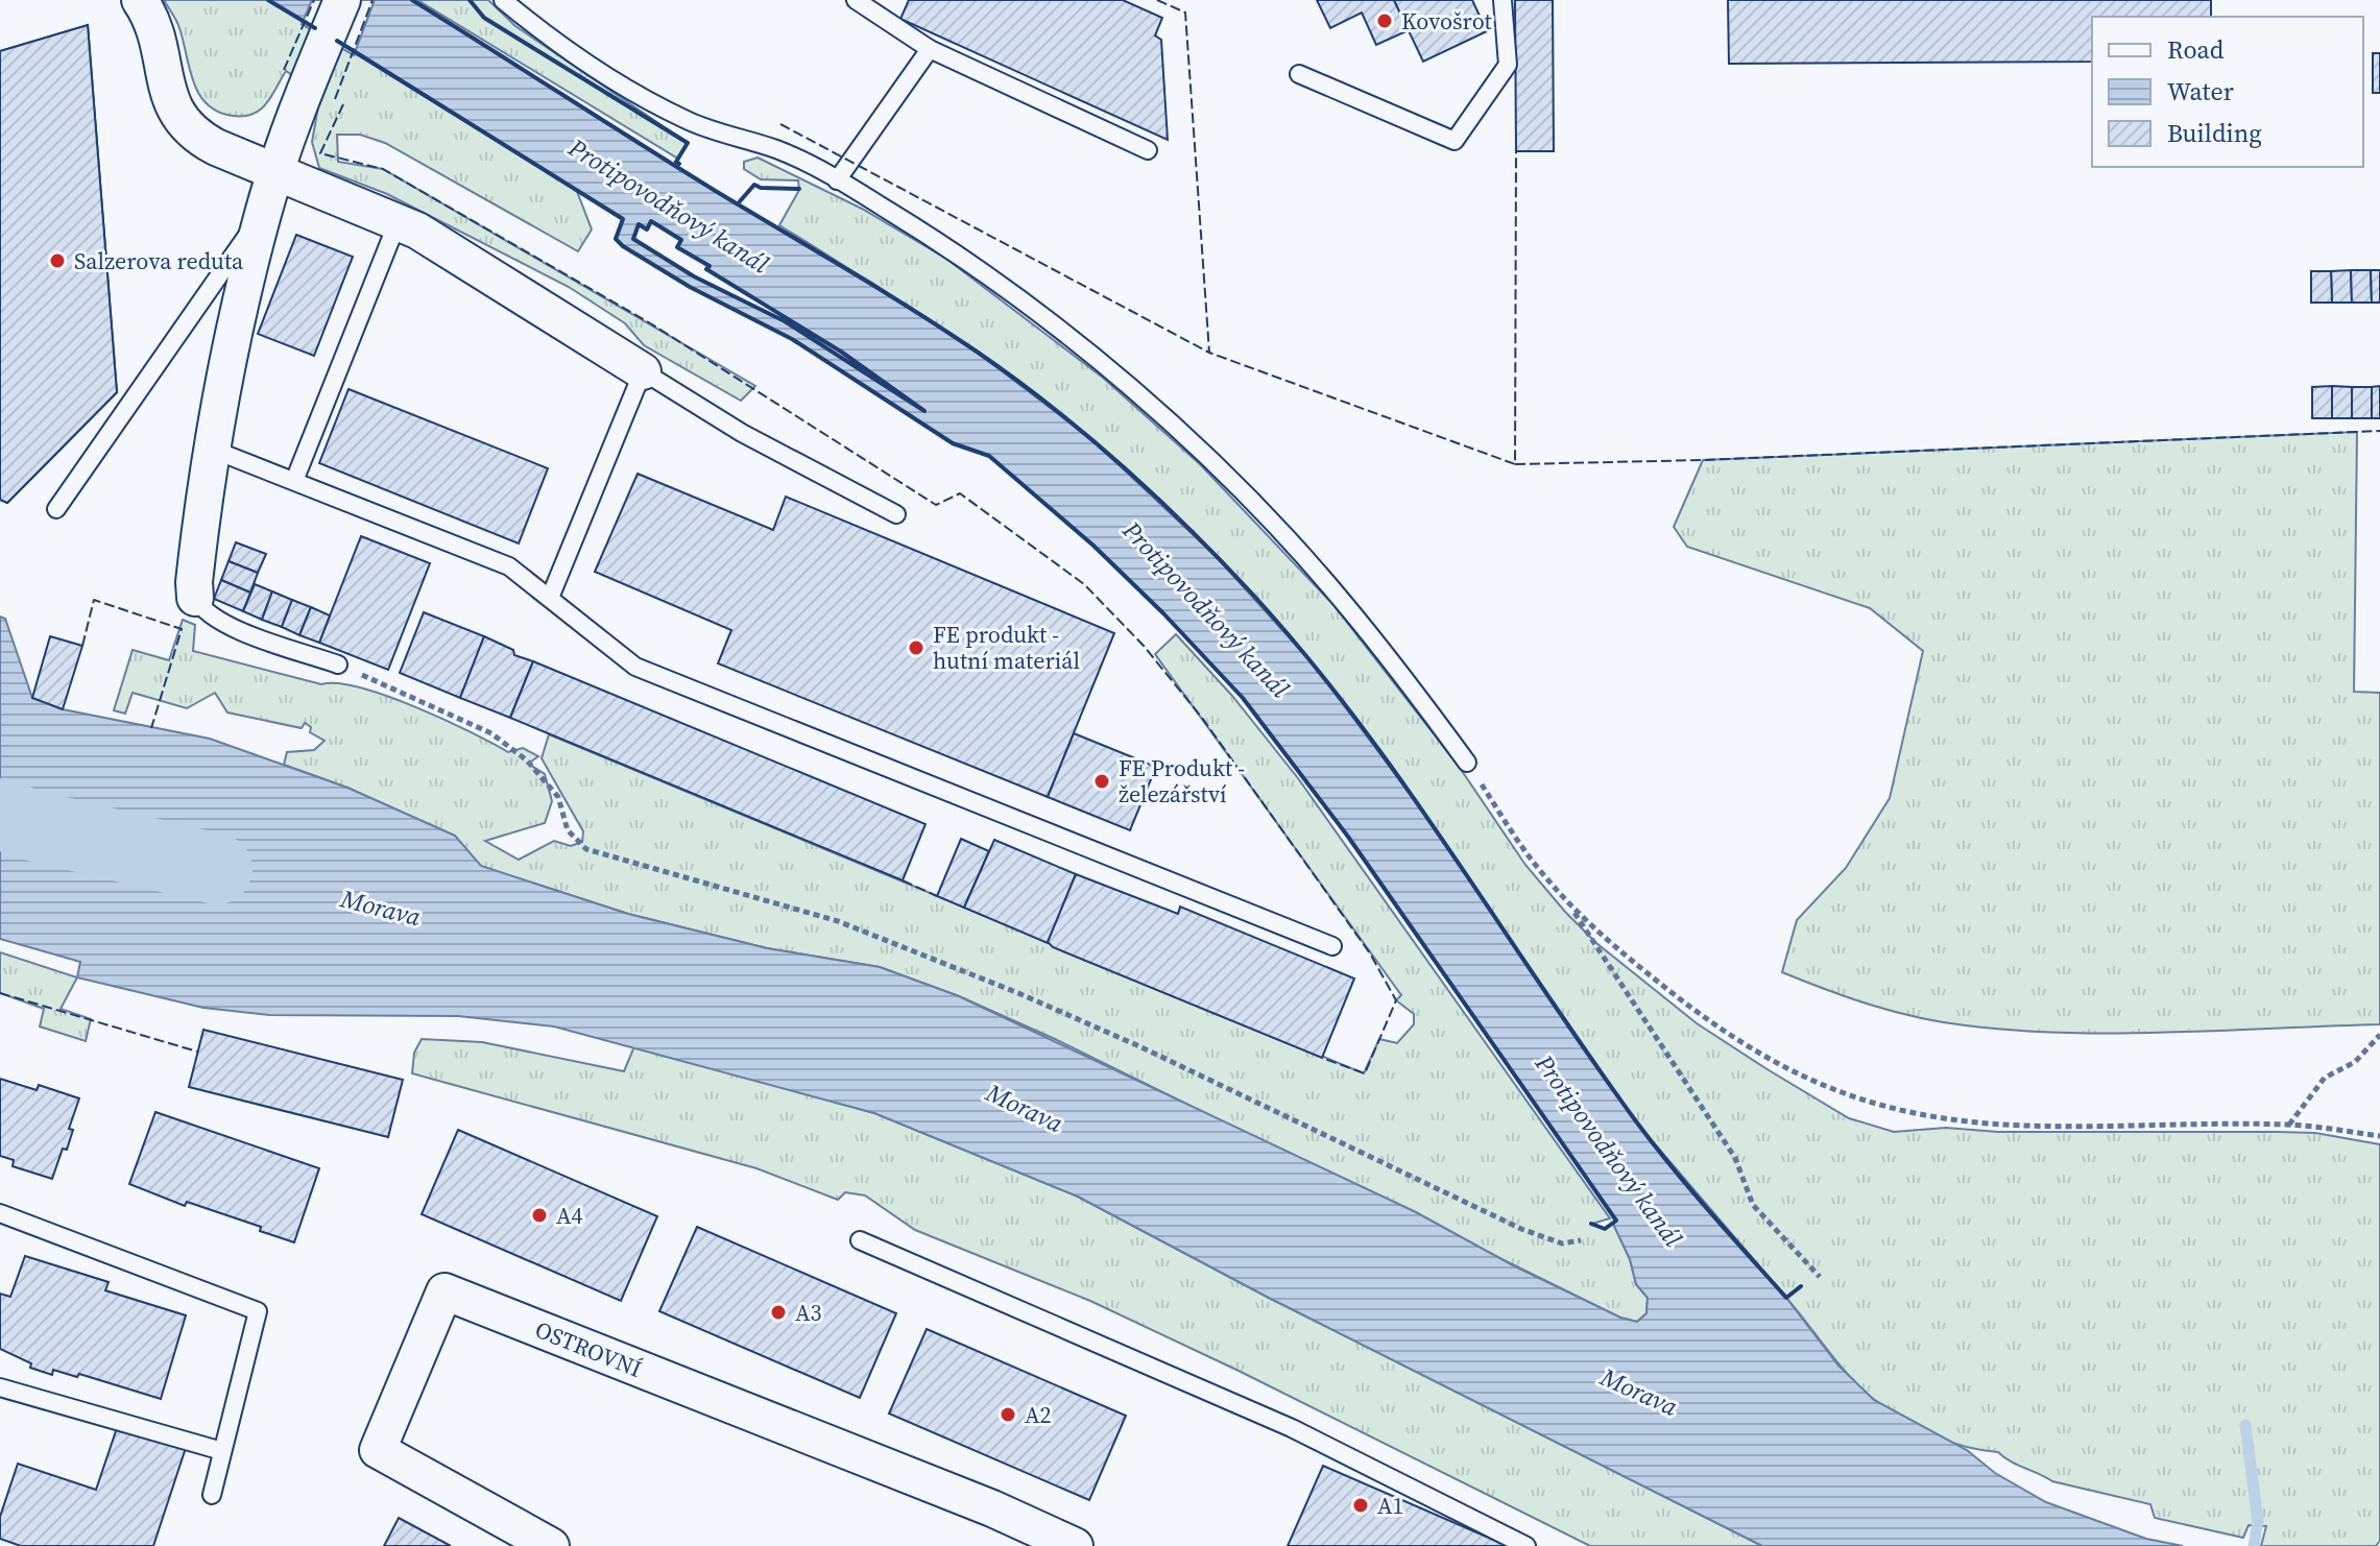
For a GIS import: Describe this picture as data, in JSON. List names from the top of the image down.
{
  "streets": {
    "street": ["OSTROVNÍ"]
  },
  "water": ["Protipovodňový kanál", "Morava"],
  "places": [
    "Kovošrot",
    "Salzerova reduta",
    "FE produkt - hutní materiál",
    "FE Produkt - železářství",
    "A4",
    "A3",
    "A2",
    "A1"
  ],
  "legend": ["Road", "Water", "Building"]
}
